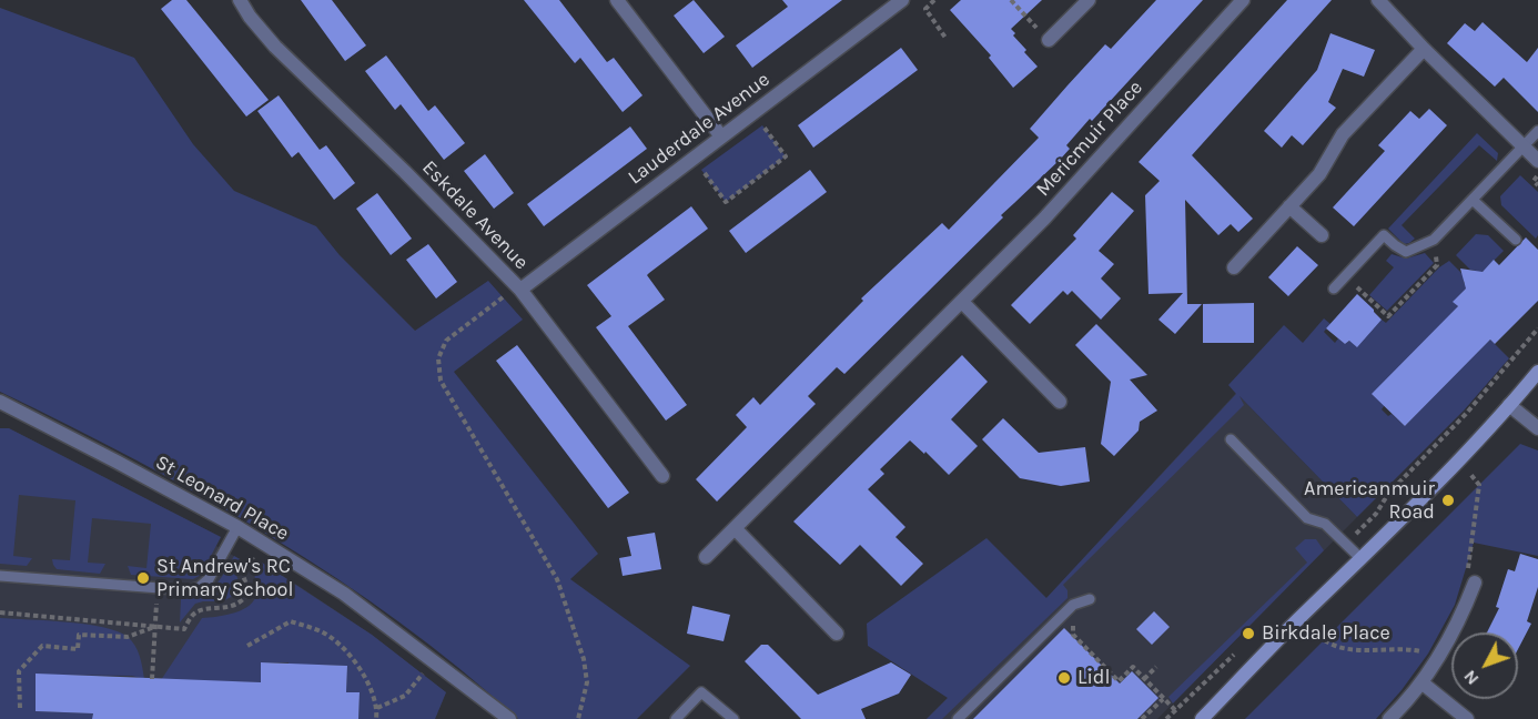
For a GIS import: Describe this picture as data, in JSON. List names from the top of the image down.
{
  "streets": {
    "street": [
      "Lauderdale Avenue",
      "Mericmuir Place",
      "Eskdale Avenue",
      "St Leonard Place"
    ]
  },
  "crossings": [
    ["Lauderdale Avenue", "Eskdale Avenue"]
  ],
  "places": [
    "Americanmuir Road",
    "St Andrew's RC Primary School",
    "Birkdale Place",
    "Lidl"
  ],
  "north": "bottom left"
}
